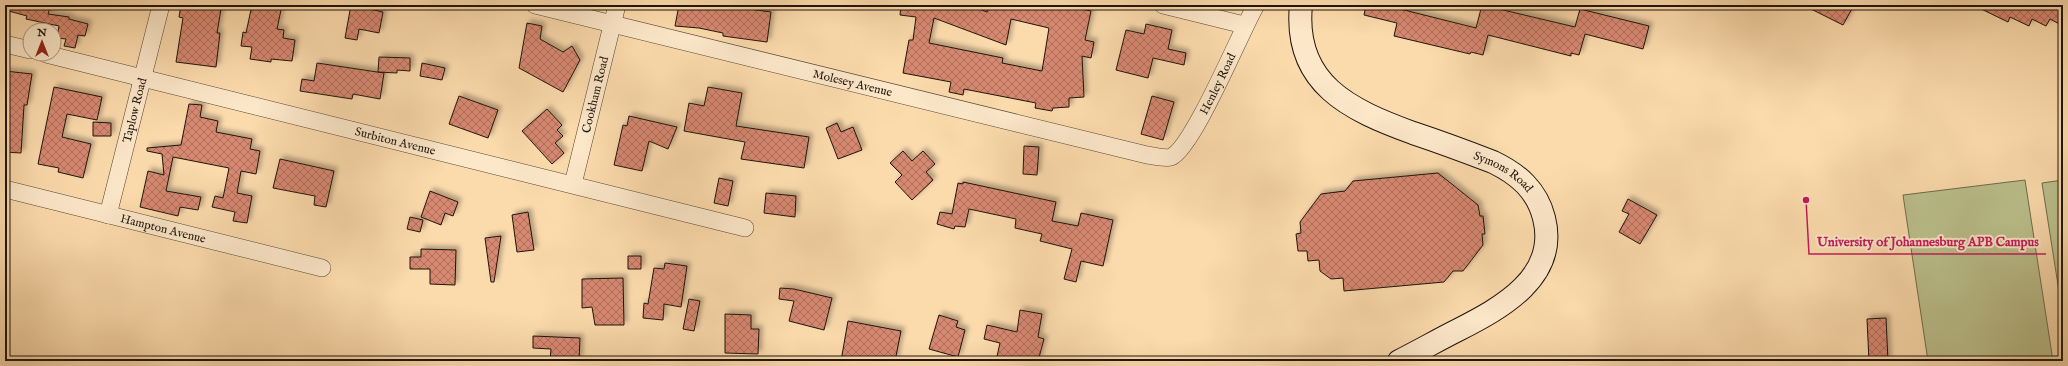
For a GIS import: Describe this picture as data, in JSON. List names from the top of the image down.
{
  "streets": {
    "main road": ["Symons Road"],
    "street": [
      "Molesey Avenue",
      "Henley Road",
      "Cookham Road",
      "Taplow Road",
      "Surbiton Avenue",
      "Hampton Avenue"
    ]
  },
  "crossings": [
    ["Molesey Avenue", "Henley Road"],
    ["Molesey Avenue", "Cookham Road"],
    ["Cookham Road", "Surbiton Avenue"],
    ["Taplow Road", "Surbiton Avenue"],
    ["Taplow Road", "Hampton Avenue"]
  ],
  "places": ["University of Johannesburg APB Campus"],
  "north": "top"
}
